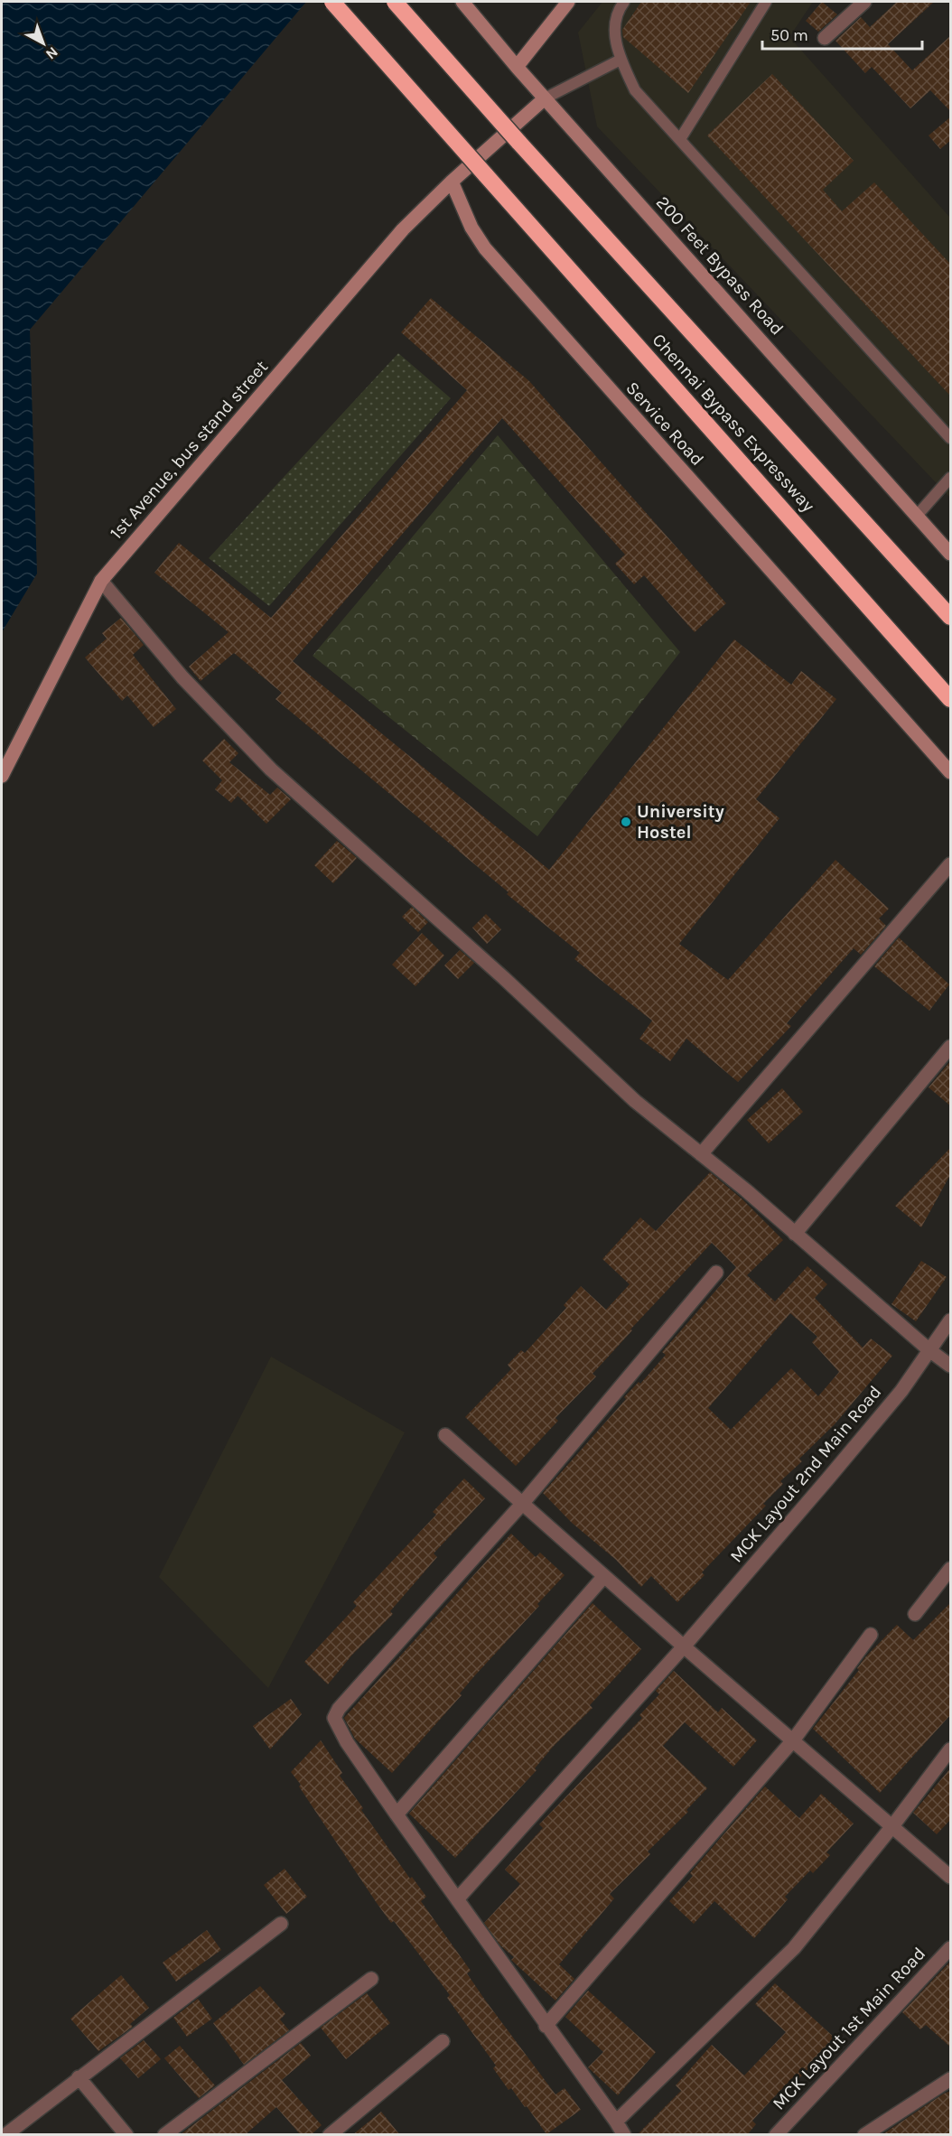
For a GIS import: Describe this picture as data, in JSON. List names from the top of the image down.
{
  "streets": {
    "highway": ["Chennai Bypass Expressway"],
    "street": [
      "200 Feet Bypass Road",
      "Service Road",
      "1st Avenue, bus stand street",
      "MCK Layout 2nd Main Road",
      "MCK Layout 1st Main Road"
    ]
  },
  "crossings": [
    ["Service Road", "1st Avenue, bus stand street"]
  ],
  "places": ["University Hostel"],
  "scale_bar": "50 m",
  "north": "bottom right"
}
